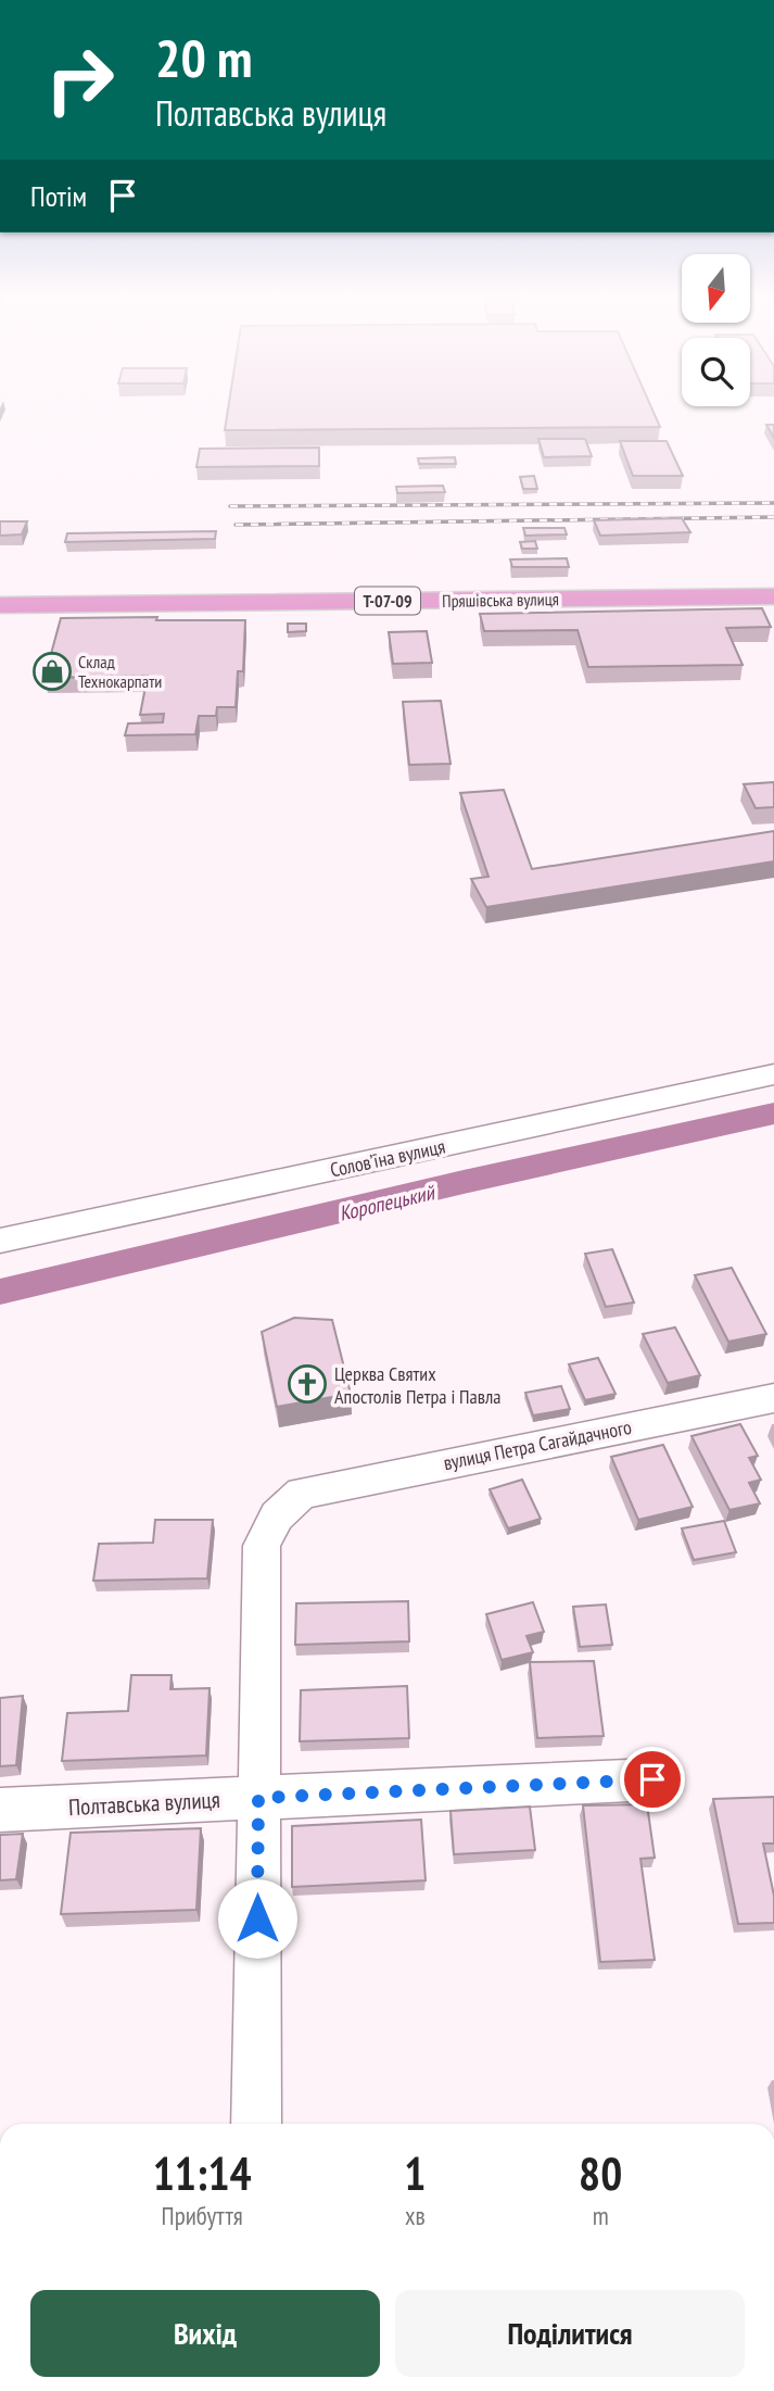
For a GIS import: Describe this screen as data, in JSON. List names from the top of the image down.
{
  "streets": {
    "main road": ["Пряшівська вулиця", "Т-07-09"],
    "street": ["Соловʼїна вулиця", "вулиця Петра Сагайдачного", "Полтавська вулиця"]
  },
  "crossings": [
    ["вулиця Петра Сагайдачного", "Полтавська вулиця"]
  ],
  "water": ["Коропецький"],
  "places": {
    "shop": ["Склад Технокарпати"],
    "church": ["Церква Святих Апостолів Петра і Павла"]
  },
  "north": "bottom",
  "page": {
    "turn": ["20 m", "Полтавська вулиця"],
    "then": "Потім",
    "eta": [
      "11:14",
      "Прибуття",
      "1",
      "хв",
      "80",
      "m"
    ],
    "buttons": ["Вихід", "Поділитися"]
  }
}
